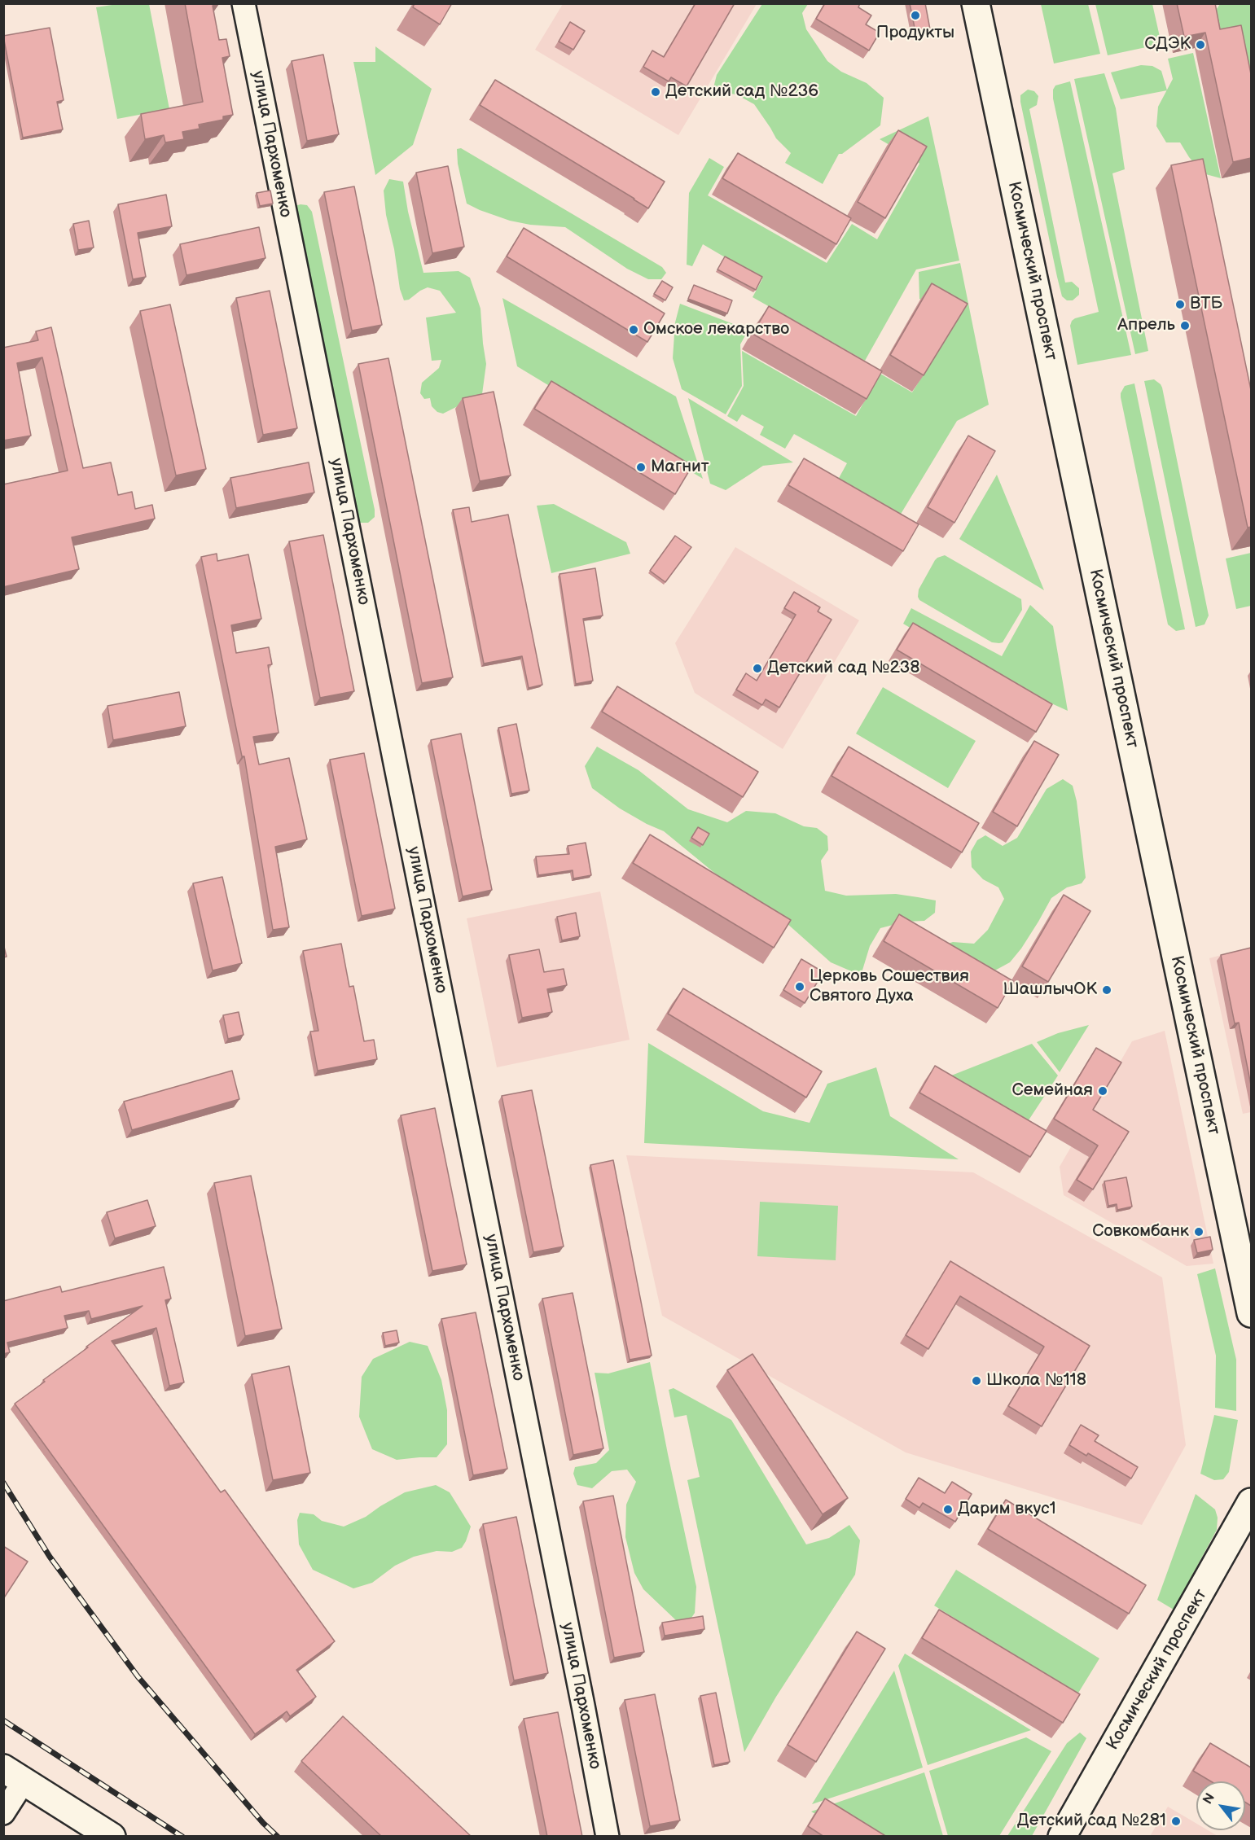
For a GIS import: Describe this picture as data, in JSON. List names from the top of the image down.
{
  "streets": {
    "main road": ["Космический проспект"],
    "street": ["улица Пархоменко"]
  },
  "places": [
    "Продукты",
    "СДЭК",
    "Детский сад №236",
    "ВТБ",
    "Апрель",
    "Омское лекарство",
    "Магнит",
    "Детский сад №238",
    "Церковь Сошествия Святого Духа",
    "ШашлычОК",
    "Семейная",
    "Совкомбанк",
    "Школа №118",
    "Дарим вкус1",
    "Детский сад №281"
  ],
  "north": "top left"
}
